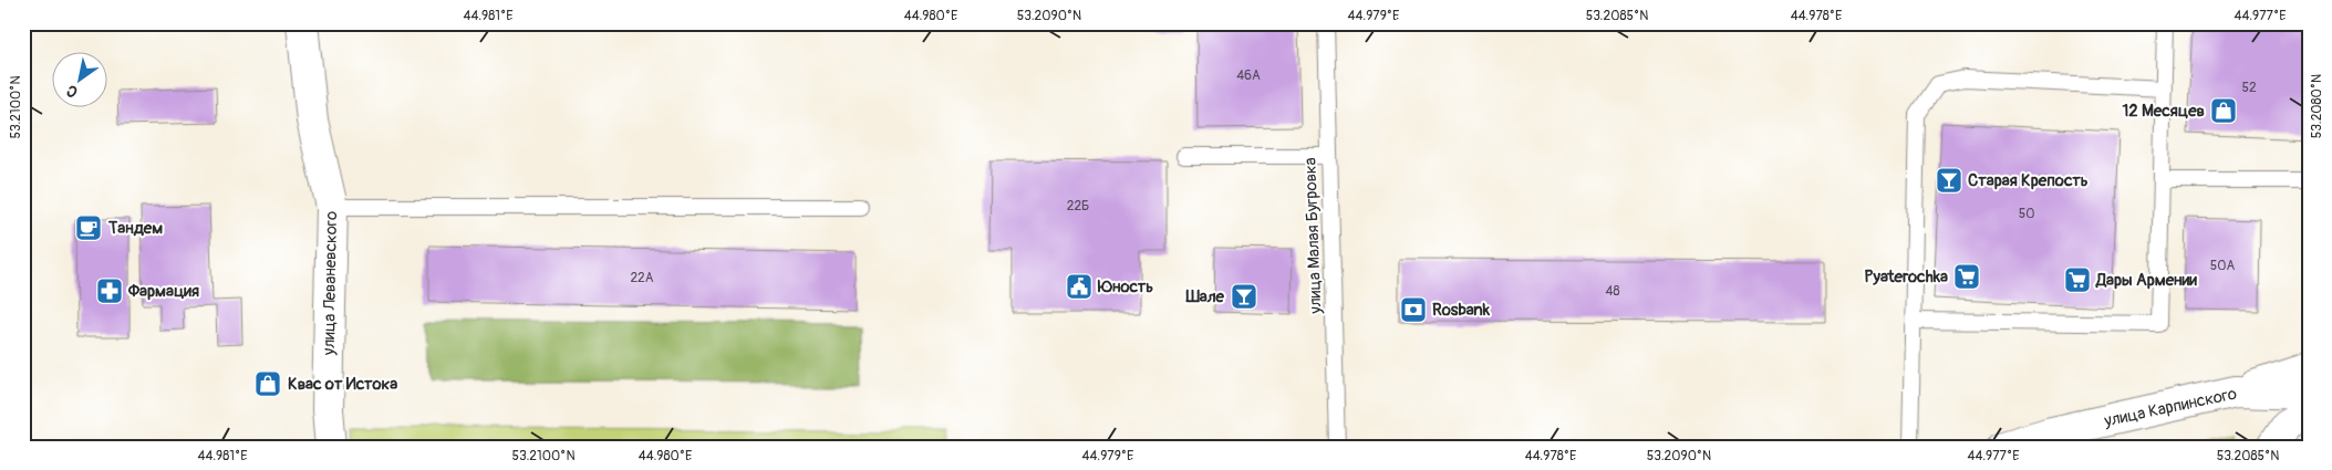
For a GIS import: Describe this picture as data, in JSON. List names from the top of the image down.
{
  "streets": {
    "main road": ["улица Леваневского", "улица Карпинского"],
    "lane": ["улица Малая Бугровка"]
  },
  "places": {
    "shop": ["12 Месяцев", "Квас от Истока"],
    "bar": ["Старая Крепость", "Шале"],
    "cafe": ["Тандем"],
    "supermarket": ["Pyaterochka", "Дары Армении"],
    "public building": ["Юность"],
    "pharmacy": ["Фармация"],
    "bank": ["Rosbank"]
  },
  "house_numbers": [
    "46А",
    "52",
    "22Б",
    "50",
    "50А",
    "22А",
    "48"
  ],
  "north": "bottom left",
  "coordinates": [
    "44.981°E",
    "44.980°E",
    "53.2090°N",
    "44.979°E",
    "53.2085°N",
    "44.978°E",
    "44.977°E",
    "53.2080°N",
    "53.2100°N"
  ]
}
